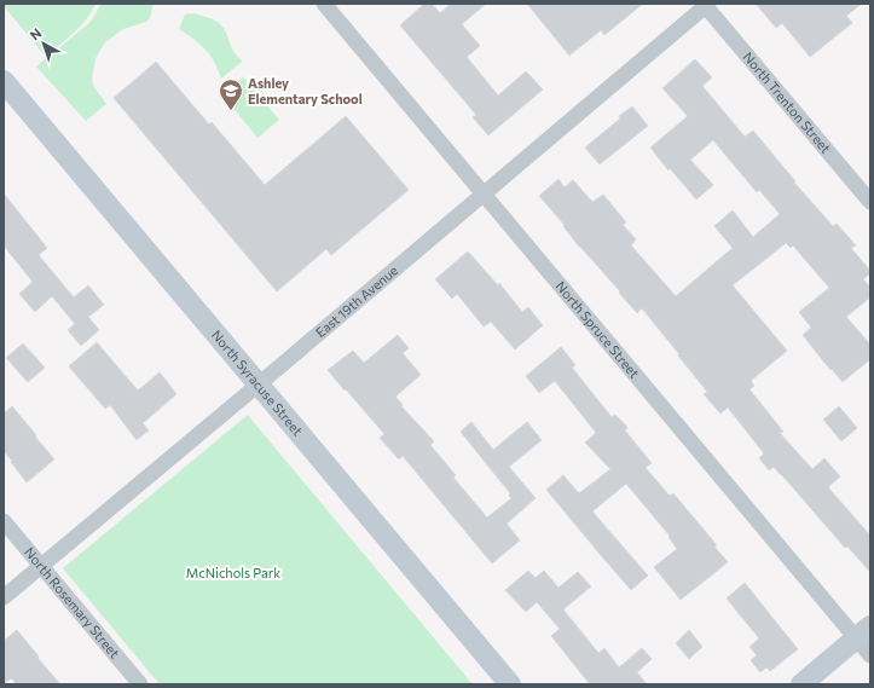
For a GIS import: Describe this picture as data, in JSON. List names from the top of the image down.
{
  "streets": {
    "street": [
      "North Trenton Street",
      "East 19th Avenue",
      "North Spruce Street",
      "North Syracuse Street",
      "North Rosemary Street"
    ]
  },
  "crossings": [
    ["North Trenton Street", "East 19th Avenue"],
    ["East 19th Avenue", "North Spruce Street"],
    ["East 19th Avenue", "North Syracuse Street"],
    ["East 19th Avenue", "North Rosemary Street"]
  ],
  "parks": ["McNichols Park"],
  "places": {
    "school or university": ["Ashley Elementary School"]
  },
  "north": "top left"
}
